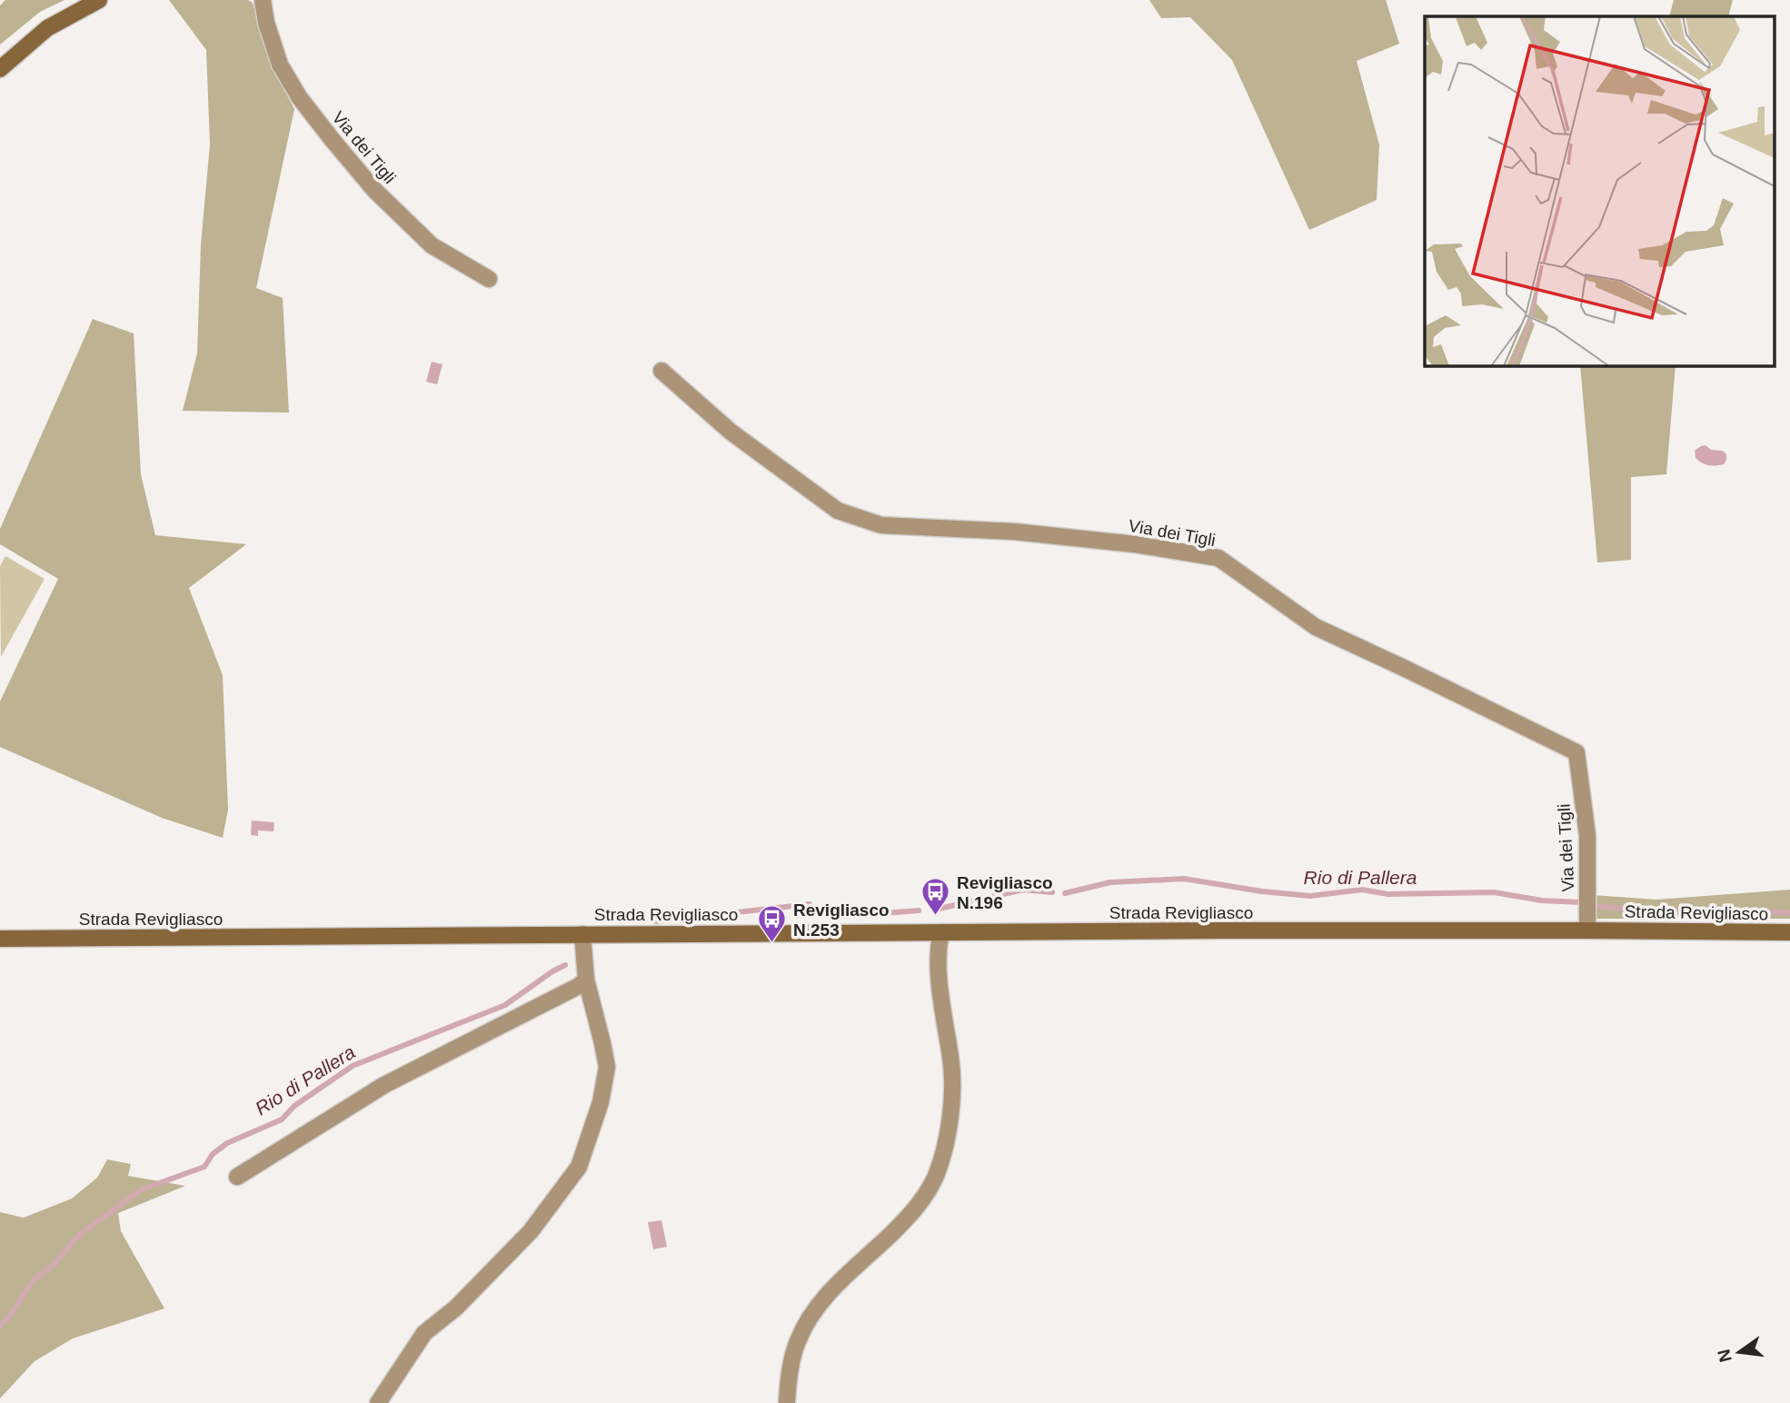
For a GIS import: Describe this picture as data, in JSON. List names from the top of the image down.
{
  "streets": {
    "street": ["Via dei Tigli", "Strada Revigliasco"]
  },
  "crossings": [
    ["Via dei Tigli", "Strada Revigliasco"]
  ],
  "water": ["Rio di Pallera"],
  "places": {
    "bus stop": ["Revigliasco N.196", "Revigliasco N.253"]
  },
  "north": "left"
}
